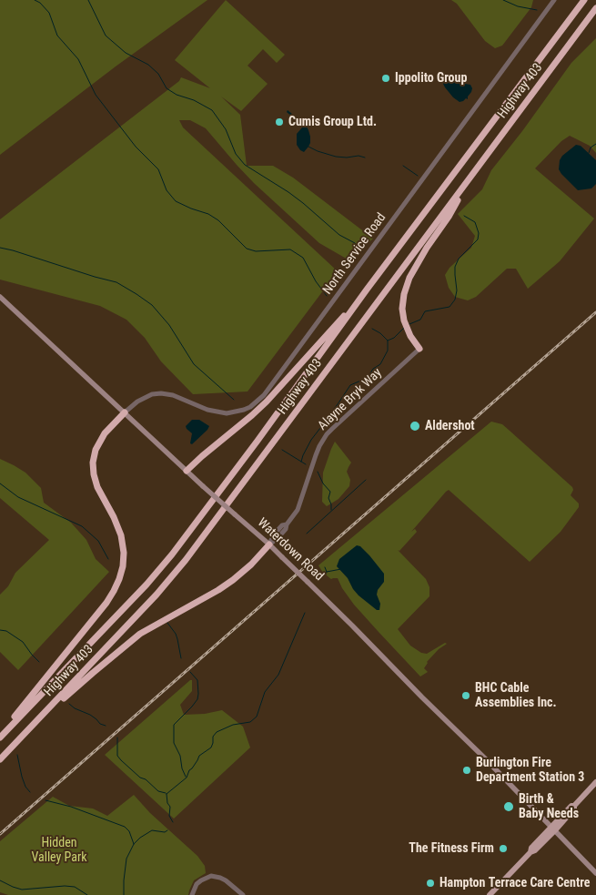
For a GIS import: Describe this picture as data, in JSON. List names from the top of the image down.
{
  "streets": {
    "highway": ["Highway 403"],
    "main road": ["Waterdown Road"],
    "street": ["North Service Road", "Alayne Bryk Way"]
  },
  "crossings": [
    ["North Service Road", "Waterdown Road"],
    ["Alayne Bryk Way", "Waterdown Road"]
  ],
  "parks": ["Hidden Valley Park"],
  "places": [
    "Ippolito Group",
    "Cumis Group Ltd.",
    "Aldershot",
    "BHC Cable Assemblies Inc.",
    "Burlington Fire Department Station 3",
    "Birth & Baby Needs",
    "The Fitness Firm",
    "Hampton Terrace Care Centre"
  ]
}
